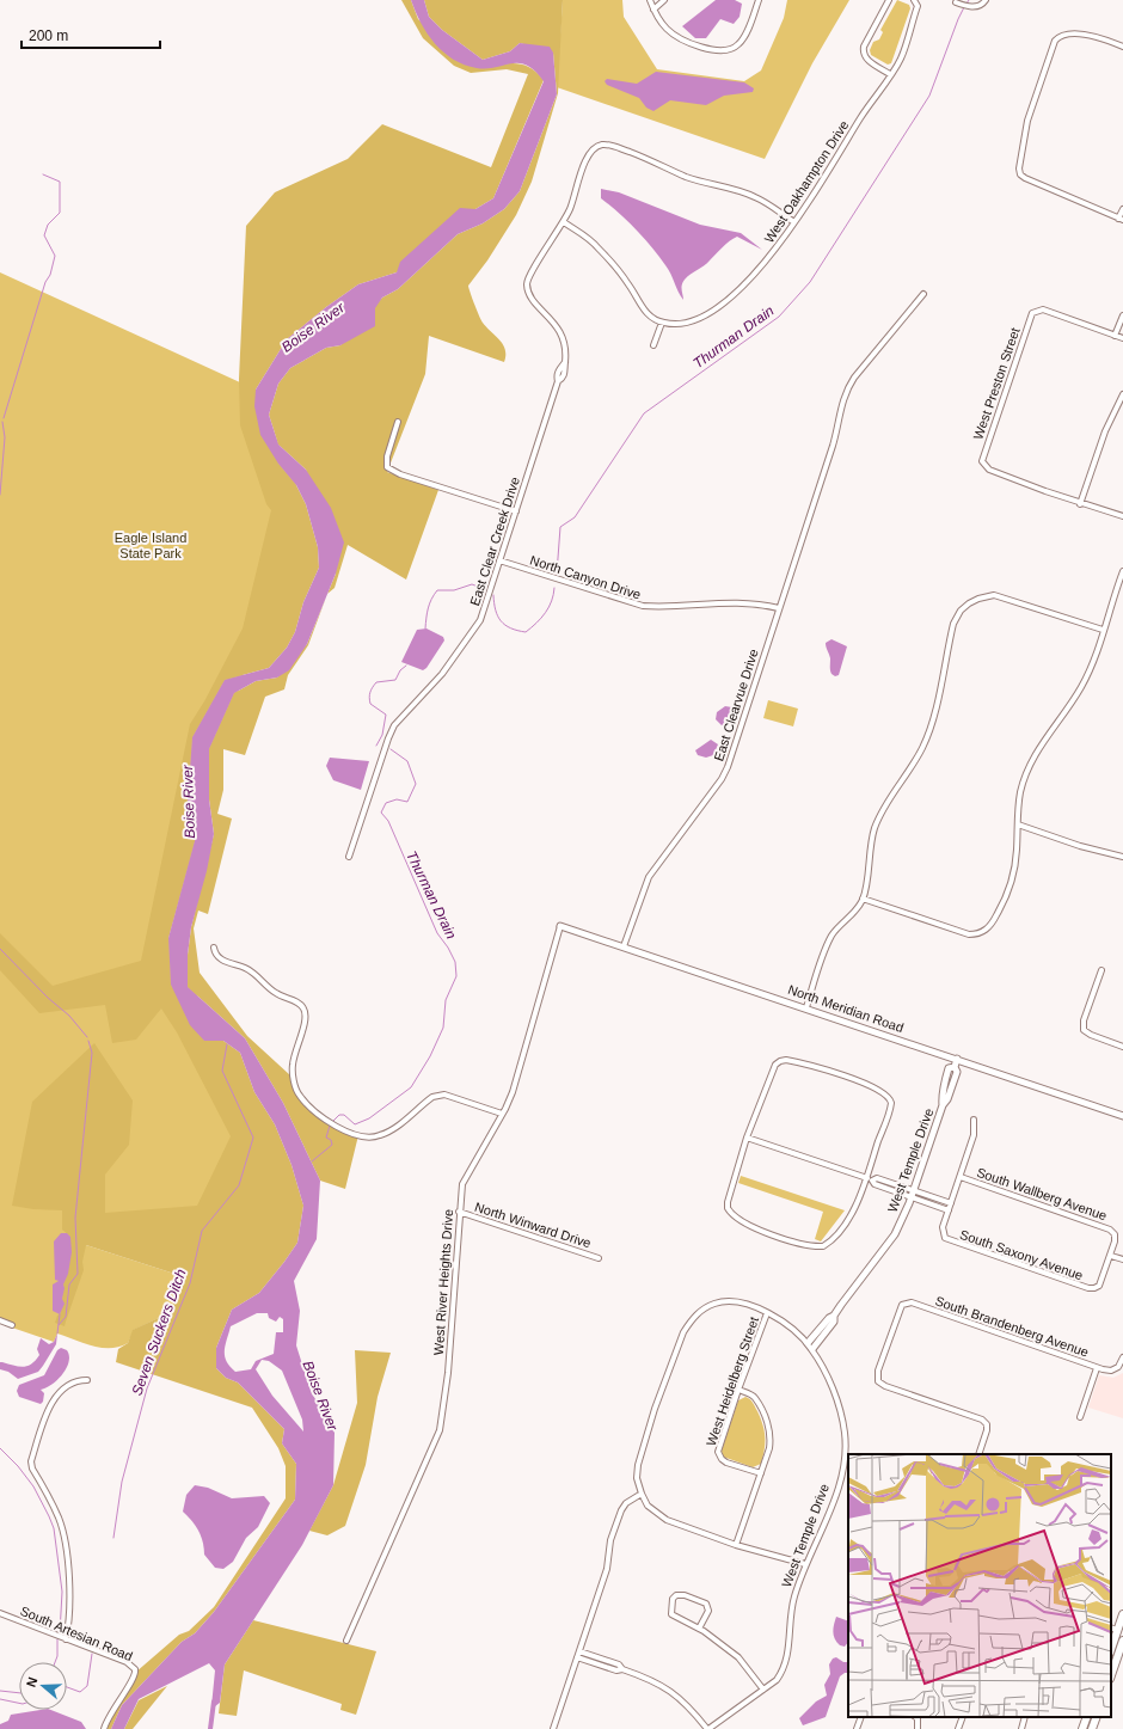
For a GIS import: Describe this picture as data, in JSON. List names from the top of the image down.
{
  "streets": {
    "street": [
      "West Oakhampton Drive",
      "West Preston Street",
      "East Clear Creek Drive",
      "North Canyon Drive",
      "East Clearvue Drive",
      "North Meridian Road",
      "West Temple Drive",
      "South Wallberg Avenue",
      "North Winward Drive",
      "South Saxony Avenue",
      "West River Heights Drive",
      "South Brandenberg Avenue",
      "West Heidelberg Street",
      "South Artesian Road"
    ]
  },
  "crossings": [
    ["East Clear Creek Drive", "North Canyon Drive"],
    ["North Canyon Drive", "East Clearvue Drive"],
    ["East Clearvue Drive", "North Meridian Road"],
    ["North Meridian Road", "West Temple Drive"],
    ["North Meridian Road", "West River Heights Drive"],
    ["South Wallberg Avenue", "South Saxony Avenue"],
    ["North Winward Drive", "West River Heights Drive"]
  ],
  "water": ["Boise River", "Thurman Drain", "Seven Suckers Ditch"],
  "parks": ["Eagle Island State Park"],
  "scale_bar": "200 m",
  "north": "left"
}
